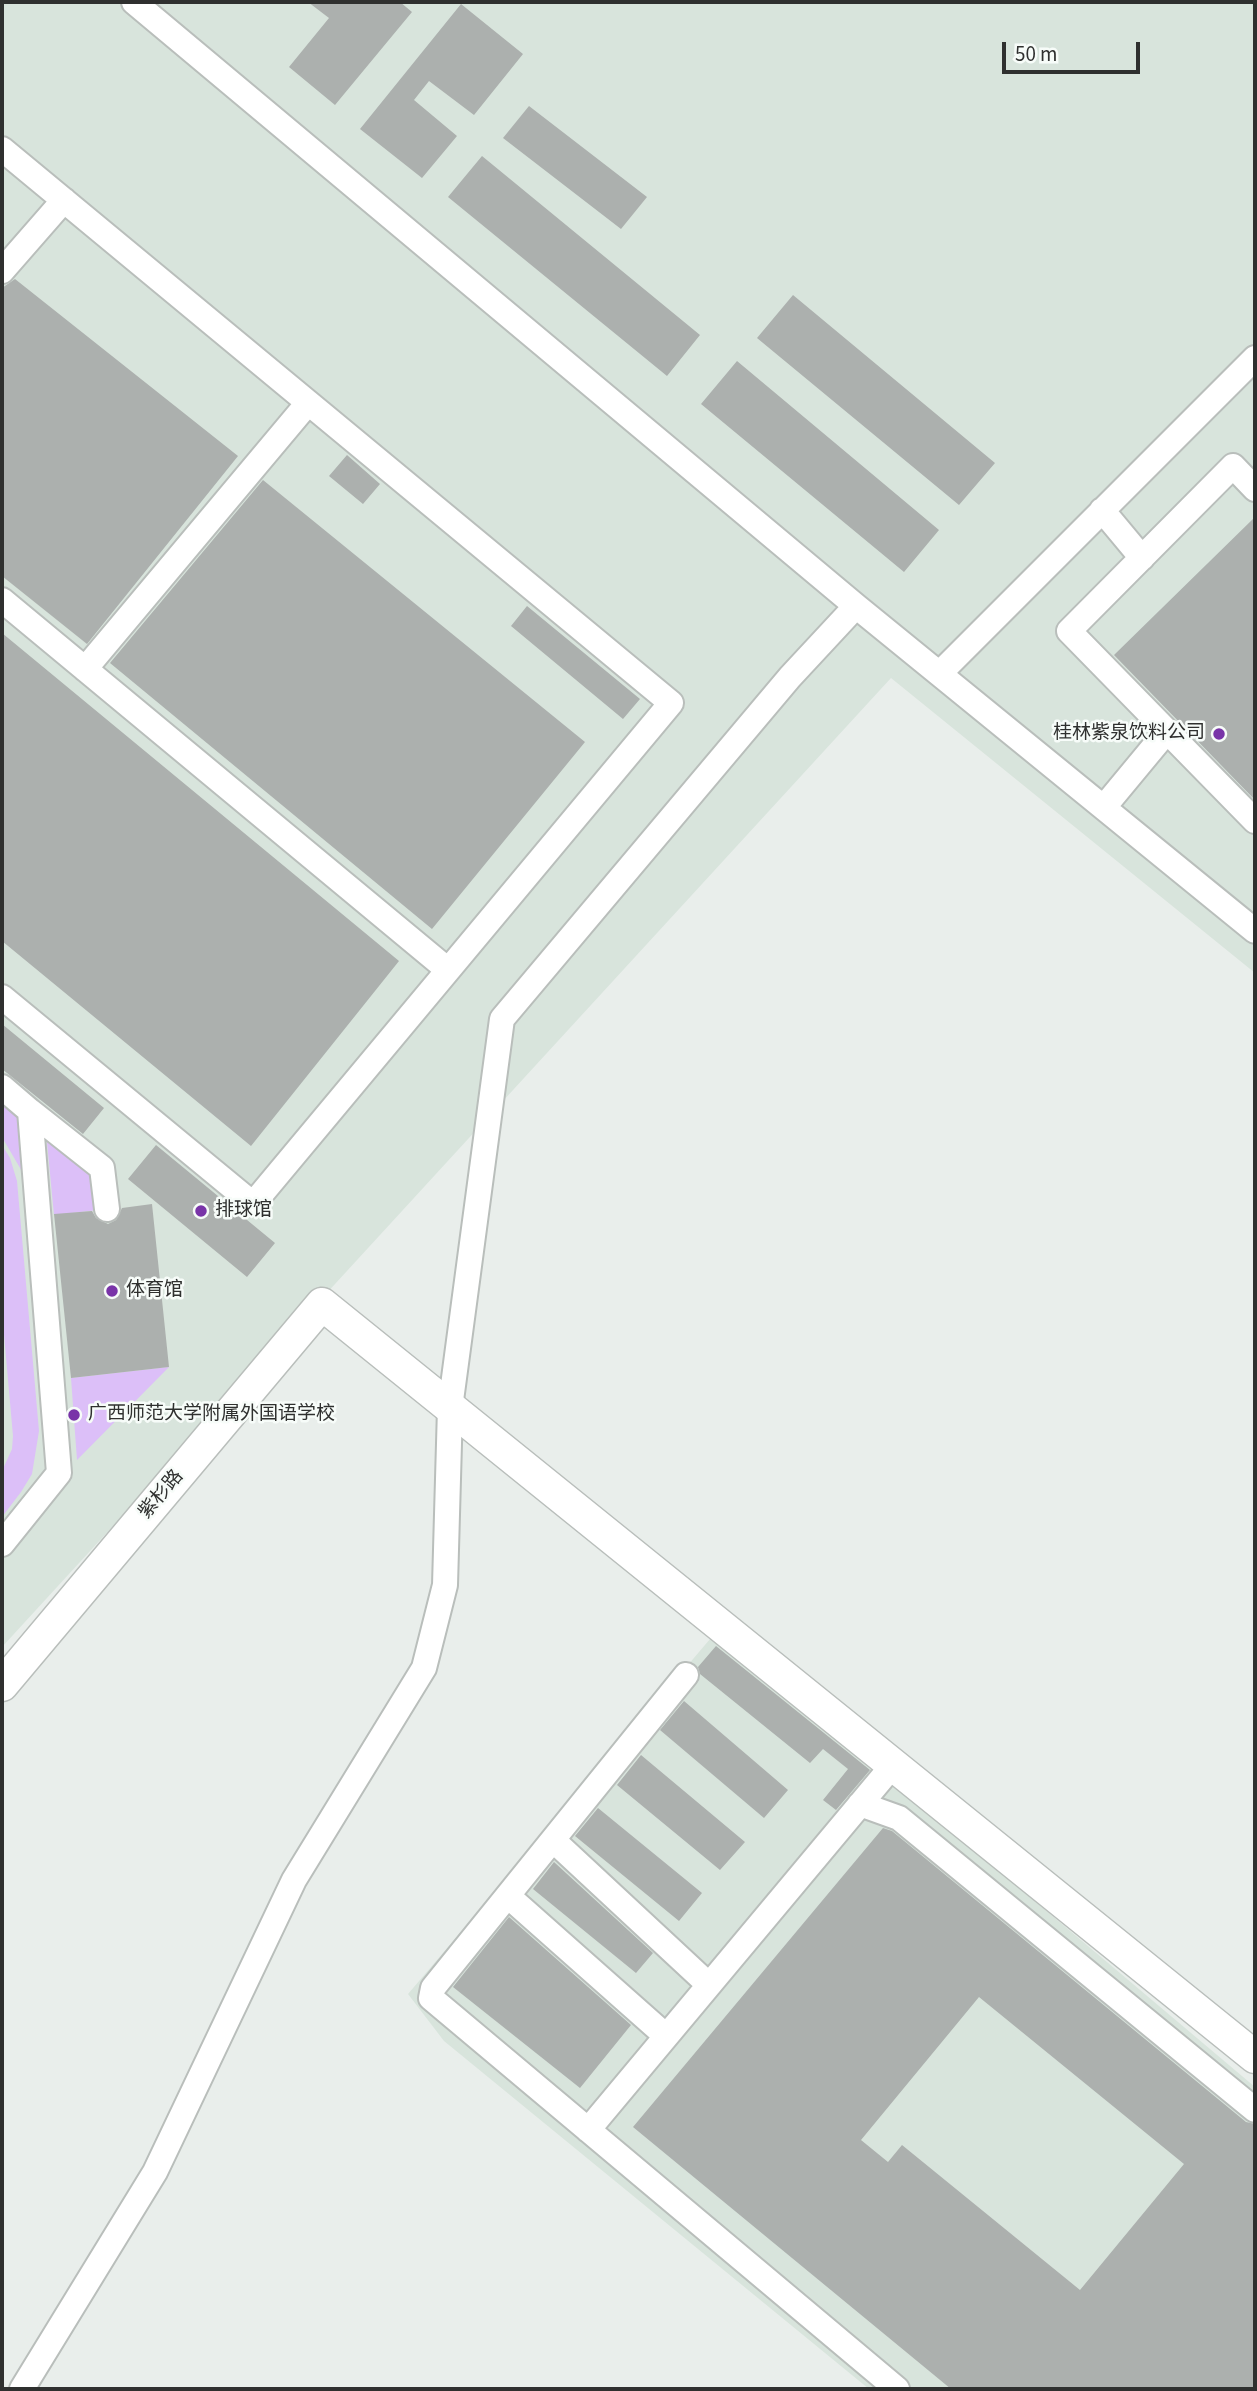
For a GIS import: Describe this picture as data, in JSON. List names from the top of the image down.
{
  "streets": {
    "main road": ["紫杉路"]
  },
  "places": [
    "桂林紫泉饮料公司",
    "排球馆",
    "体育馆",
    "广西师范大学附属外国语学校"
  ],
  "scale_bar": "50 m"
}
